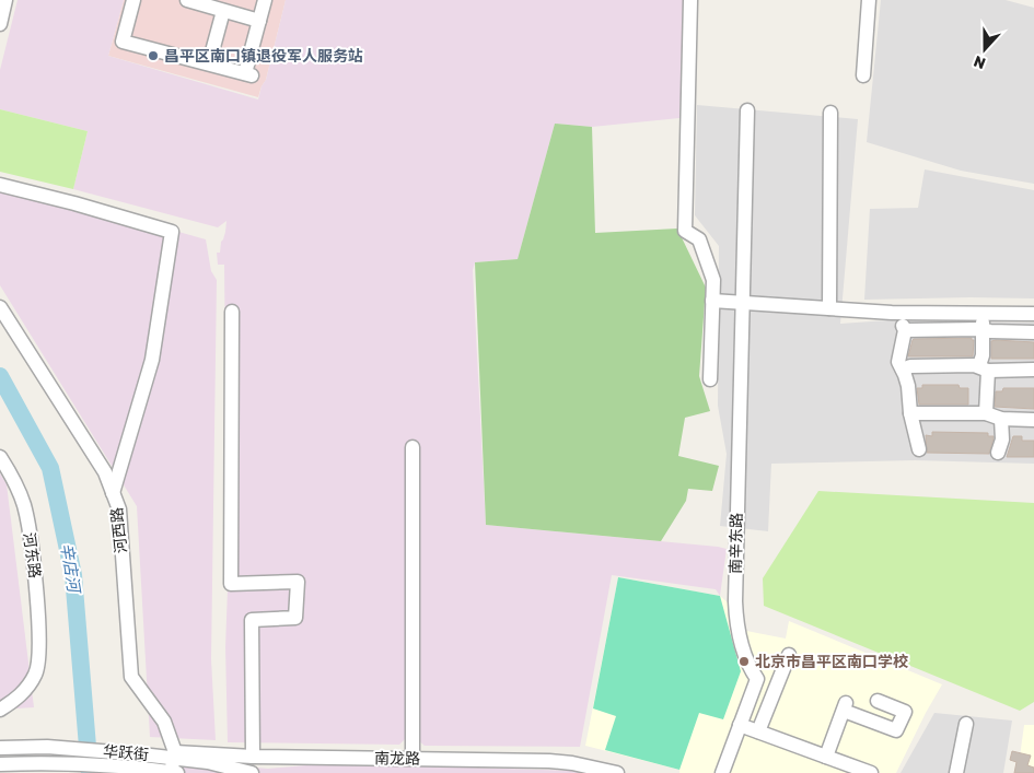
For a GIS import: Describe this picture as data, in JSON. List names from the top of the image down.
{
  "streets": {
    "street": [
      "河西路",
      "南辛东路",
      "河东路",
      "华跃街",
      "南龙路"
    ]
  },
  "crossings": [
    ["河西路", "华跃街"],
    ["河西路", "南龙路"],
    ["华跃街", "南龙路"]
  ],
  "water": ["辛店河"],
  "places": ["昌平区南口镇退役军人服务站", "北京市昌平区南口学校"],
  "north": "bottom"
}
